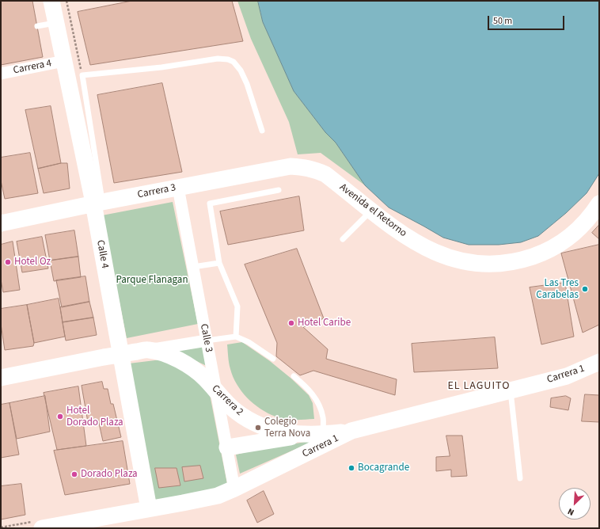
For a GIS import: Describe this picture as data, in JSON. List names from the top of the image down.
{
  "streets": {
    "main road": [
      "Carrera 3",
      "Avenida el Retorno",
      "Calle 4",
      "Carrera 1",
      "Carrera 2"
    ],
    "street": ["Carrera 4", "Calle 3"]
  },
  "crossings": [
    ["Carrera 4", "Calle 4"],
    ["Carrera 3", "Avenida el Retorno"],
    ["Carrera 3", "Calle 4"],
    ["Carrera 3", "Calle 3"],
    ["Calle 4", "Carrera 1"],
    ["Calle 4", "Carrera 2"],
    ["Calle 3", "Carrera 1"],
    ["Calle 3", "Carrera 2"],
    ["Carrera 1", "Carrera 2"]
  ],
  "districts": ["EL LAGUITO"],
  "parks": ["Parque Flanagan"],
  "places": [
    "Hotel Oz",
    "Las Tres Carabelas",
    "Hotel Caribe",
    "Hotel Dorado Plaza",
    "Colegio Terra Nova",
    "Bocagrande",
    "Dorado Plaza"
  ],
  "scale_bar": "50 m",
  "north": "bottom left"
}
